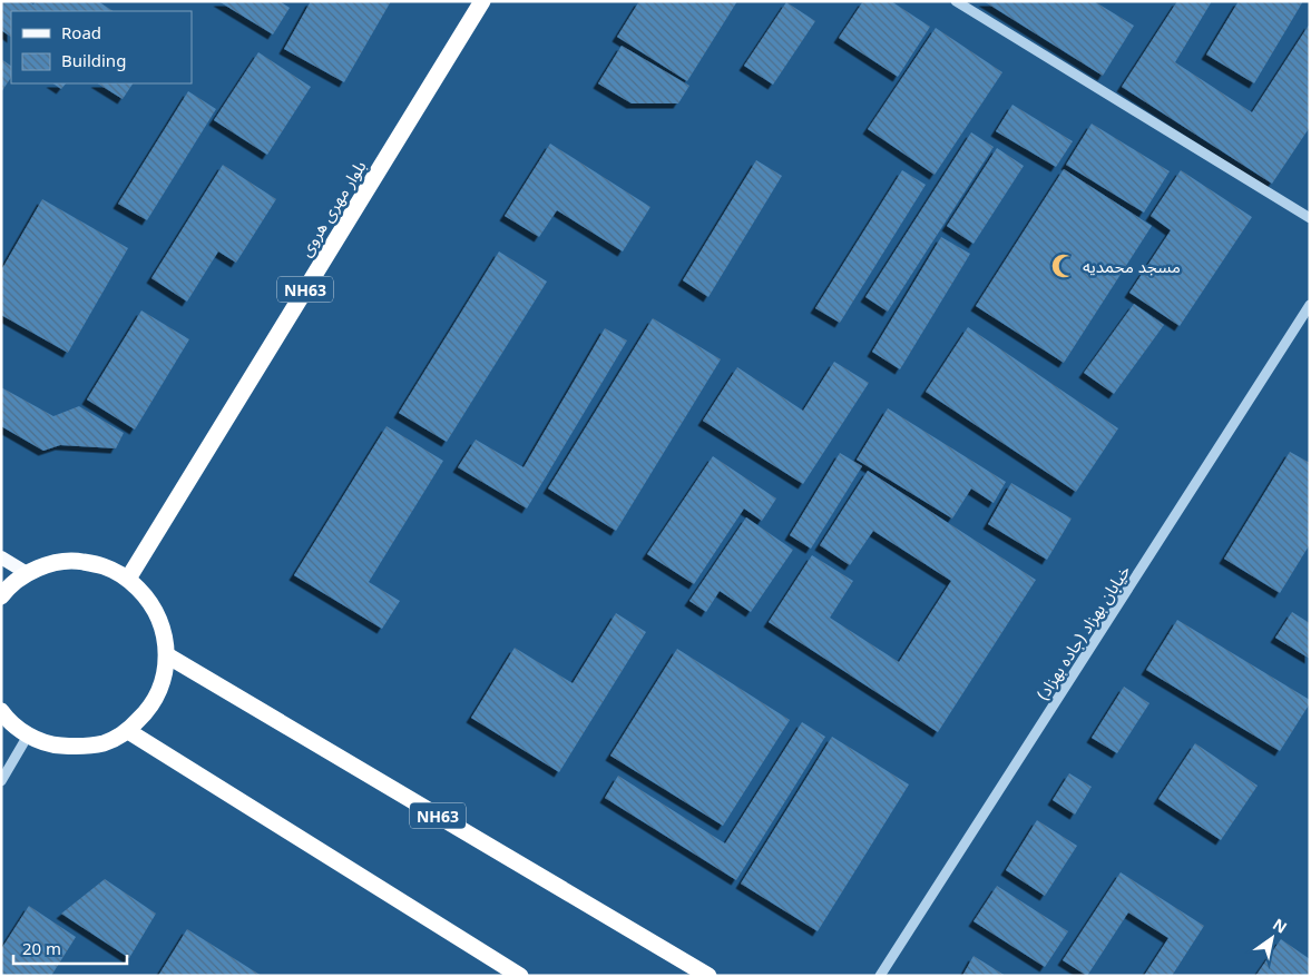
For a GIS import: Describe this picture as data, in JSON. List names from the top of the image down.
{
  "streets": {
    "highway": ["بلوار مهری هروی", "NH63"],
    "street": ["خیابان بهزاد (جاده بهزاد)"]
  },
  "places": {
    "mosque": ["مسجد محمدیه"]
  },
  "legend": ["Road", "Building"],
  "scale_bar": "20 m",
  "north": "top right"
}
